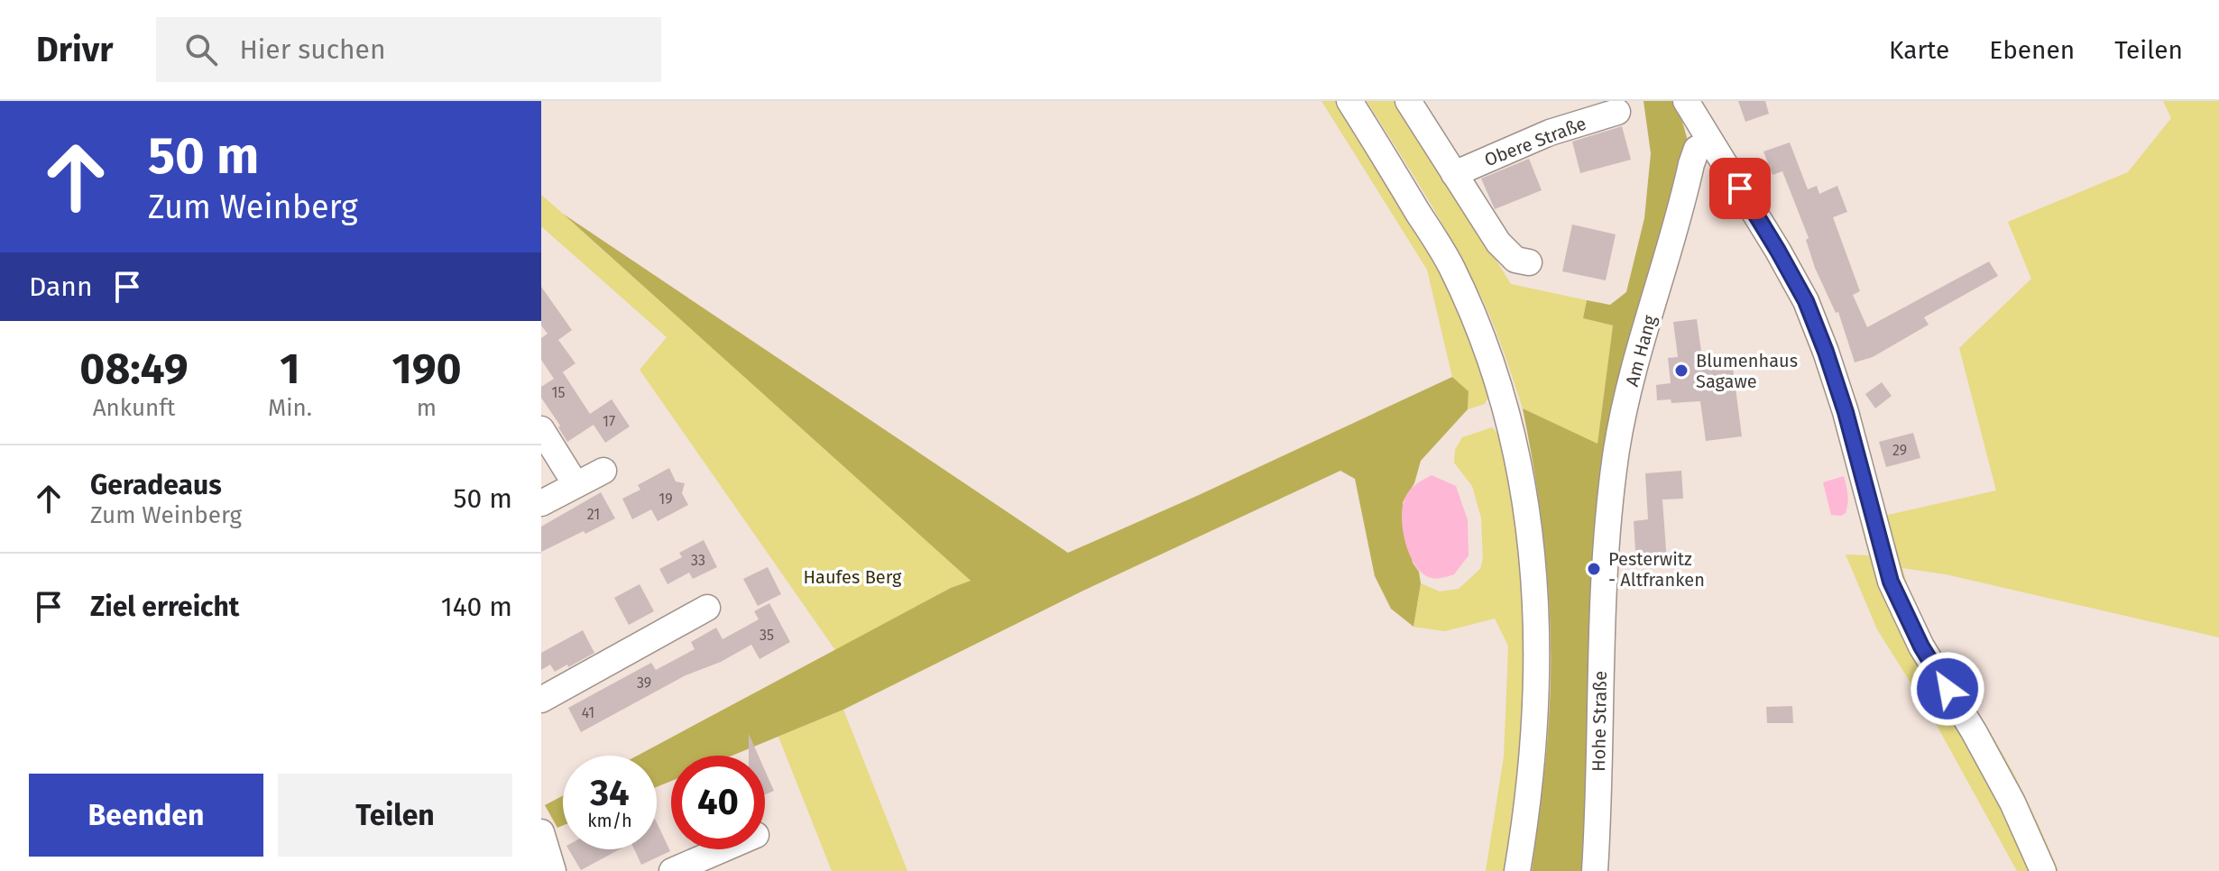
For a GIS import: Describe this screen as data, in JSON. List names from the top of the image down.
{
  "streets": {
    "street": ["Obere Straße", "Am Hang", "Hohe Straße"]
  },
  "crossings": [
    ["Am Hang", "Hohe Straße"]
  ],
  "parks": ["Haufes Berg"],
  "places": ["Blumenhaus Sagawe", "Pesterwitz - Altfranken"],
  "house_numbers": [
    "15",
    "17",
    "29",
    "19",
    "21",
    "33",
    "35",
    "39",
    "41"
  ],
  "page": {
    "header": "Drivr",
    "search": "Hier suchen",
    "nav": ["Karte", "Ebenen", "Teilen"],
    "turn": ["50 m", "Zum Weinberg"],
    "then": "Dann",
    "eta": [
      "08:49",
      "Ankunft",
      "1",
      "Min.",
      "190",
      "m"
    ],
    "list": [
      {
        "name": "Geradeaus",
        "note": "Zum Weinberg",
        "value": "50 m"
      },
      {
        "name": "Ziel erreicht",
        "value": "140 m"
      }
    ],
    "speed": "34 km/h",
    "limit": "40",
    "buttons": ["Beenden", "Teilen"]
  }
}
